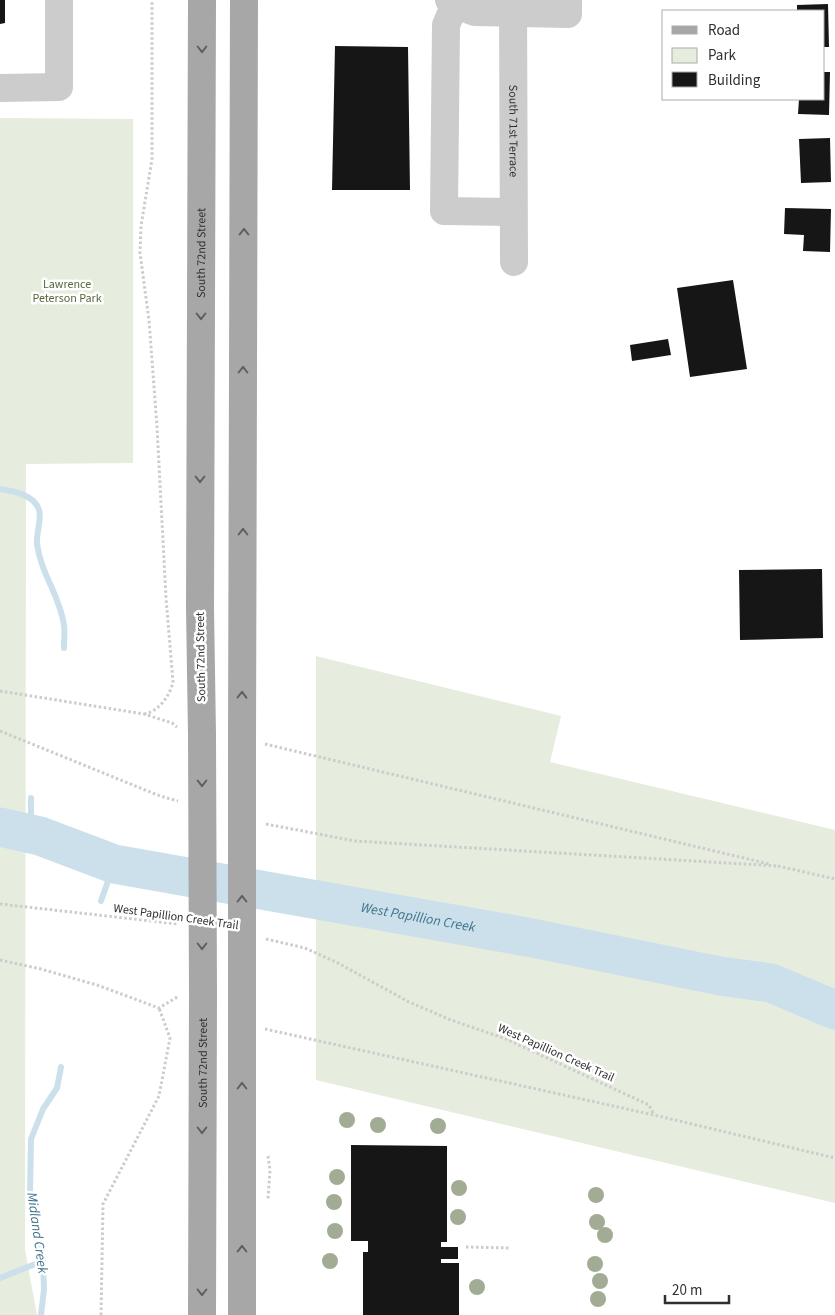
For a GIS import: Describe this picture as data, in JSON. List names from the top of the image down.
{
  "streets": {
    "main road": ["South 72nd Street"],
    "street": ["South 71st Terrace"],
    "path": ["West Papillion Creek Trail"]
  },
  "water": ["West Papillion Creek", "Midland Creek"],
  "parks": ["Lawrence Peterson Park"],
  "legend": ["Road", "Park", "Building"],
  "scale_bar": "20 m"
}
